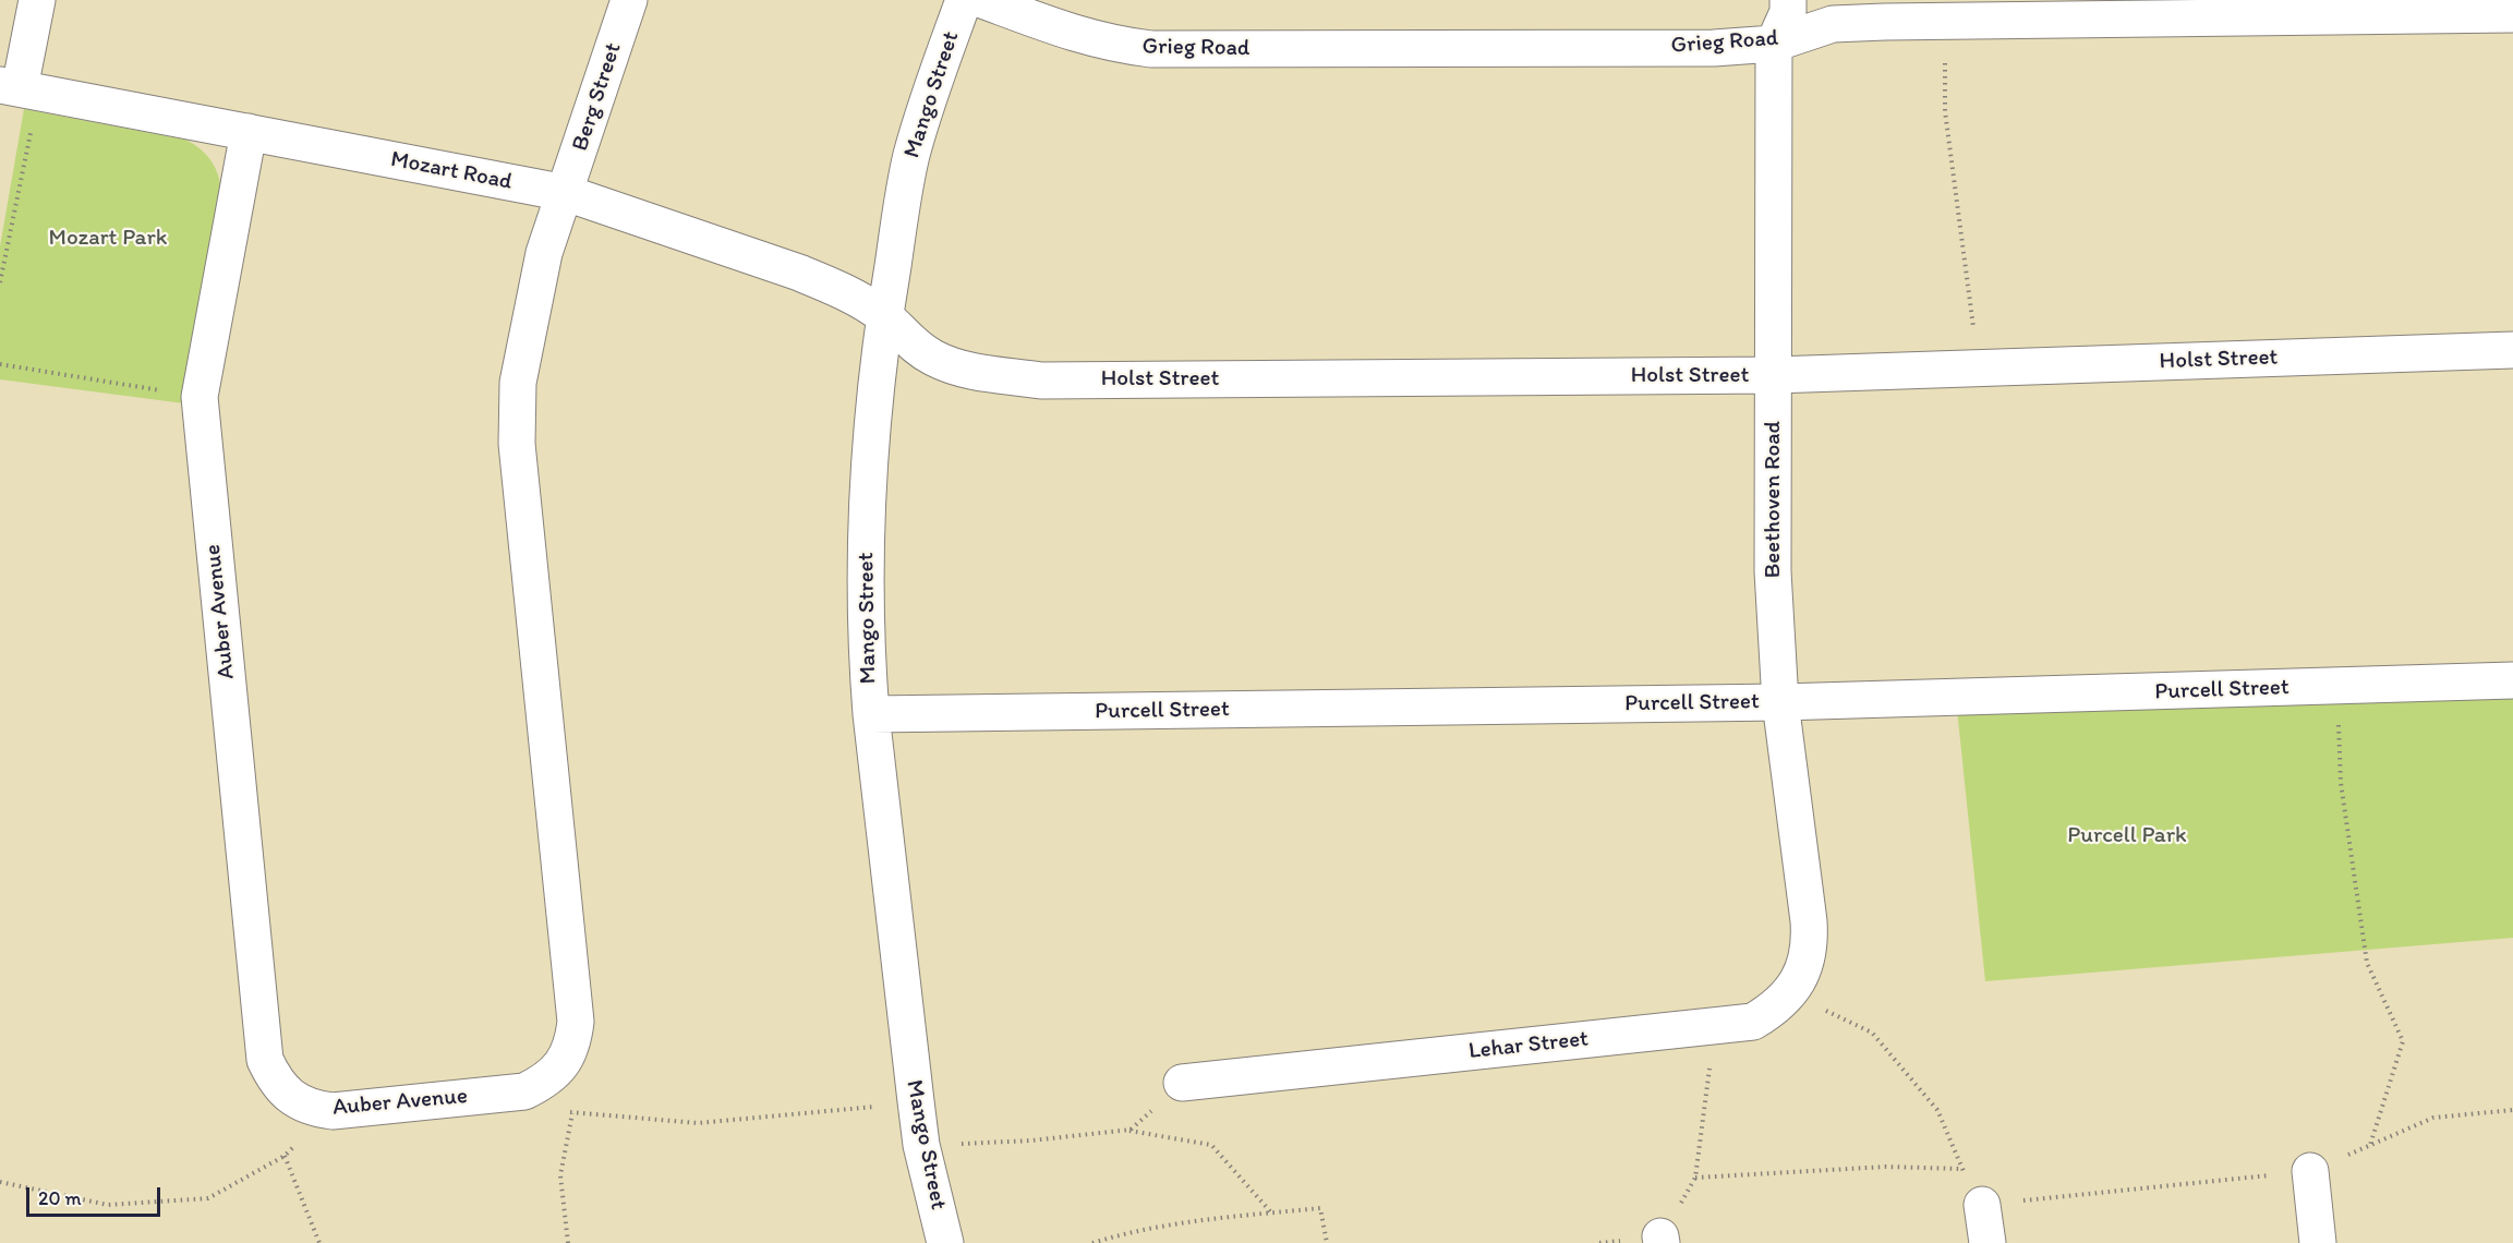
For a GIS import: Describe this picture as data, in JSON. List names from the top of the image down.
{
  "streets": {
    "street": [
      "Grieg Road",
      "Mango Street",
      "Berg Street",
      "Mozart Road",
      "Holst Street",
      "Beethoven Road",
      "Auber Avenue",
      "Purcell Street",
      "Lehar Street"
    ]
  },
  "crossings": [
    ["Grieg Road", "Beethoven Road"],
    ["Mango Street", "Mozart Road"],
    ["Mango Street", "Holst Street"],
    ["Mango Street", "Purcell Street"],
    ["Berg Street", "Mozart Road"],
    ["Berg Street", "Auber Avenue"],
    ["Mozart Road", "Holst Street"],
    ["Mozart Road", "Auber Avenue"],
    ["Holst Street", "Beethoven Road"],
    ["Beethoven Road", "Purcell Street"],
    ["Beethoven Road", "Lehar Street"]
  ],
  "parks": ["Mozart Park", "Purcell Park"],
  "scale_bar": "20 m"
}
